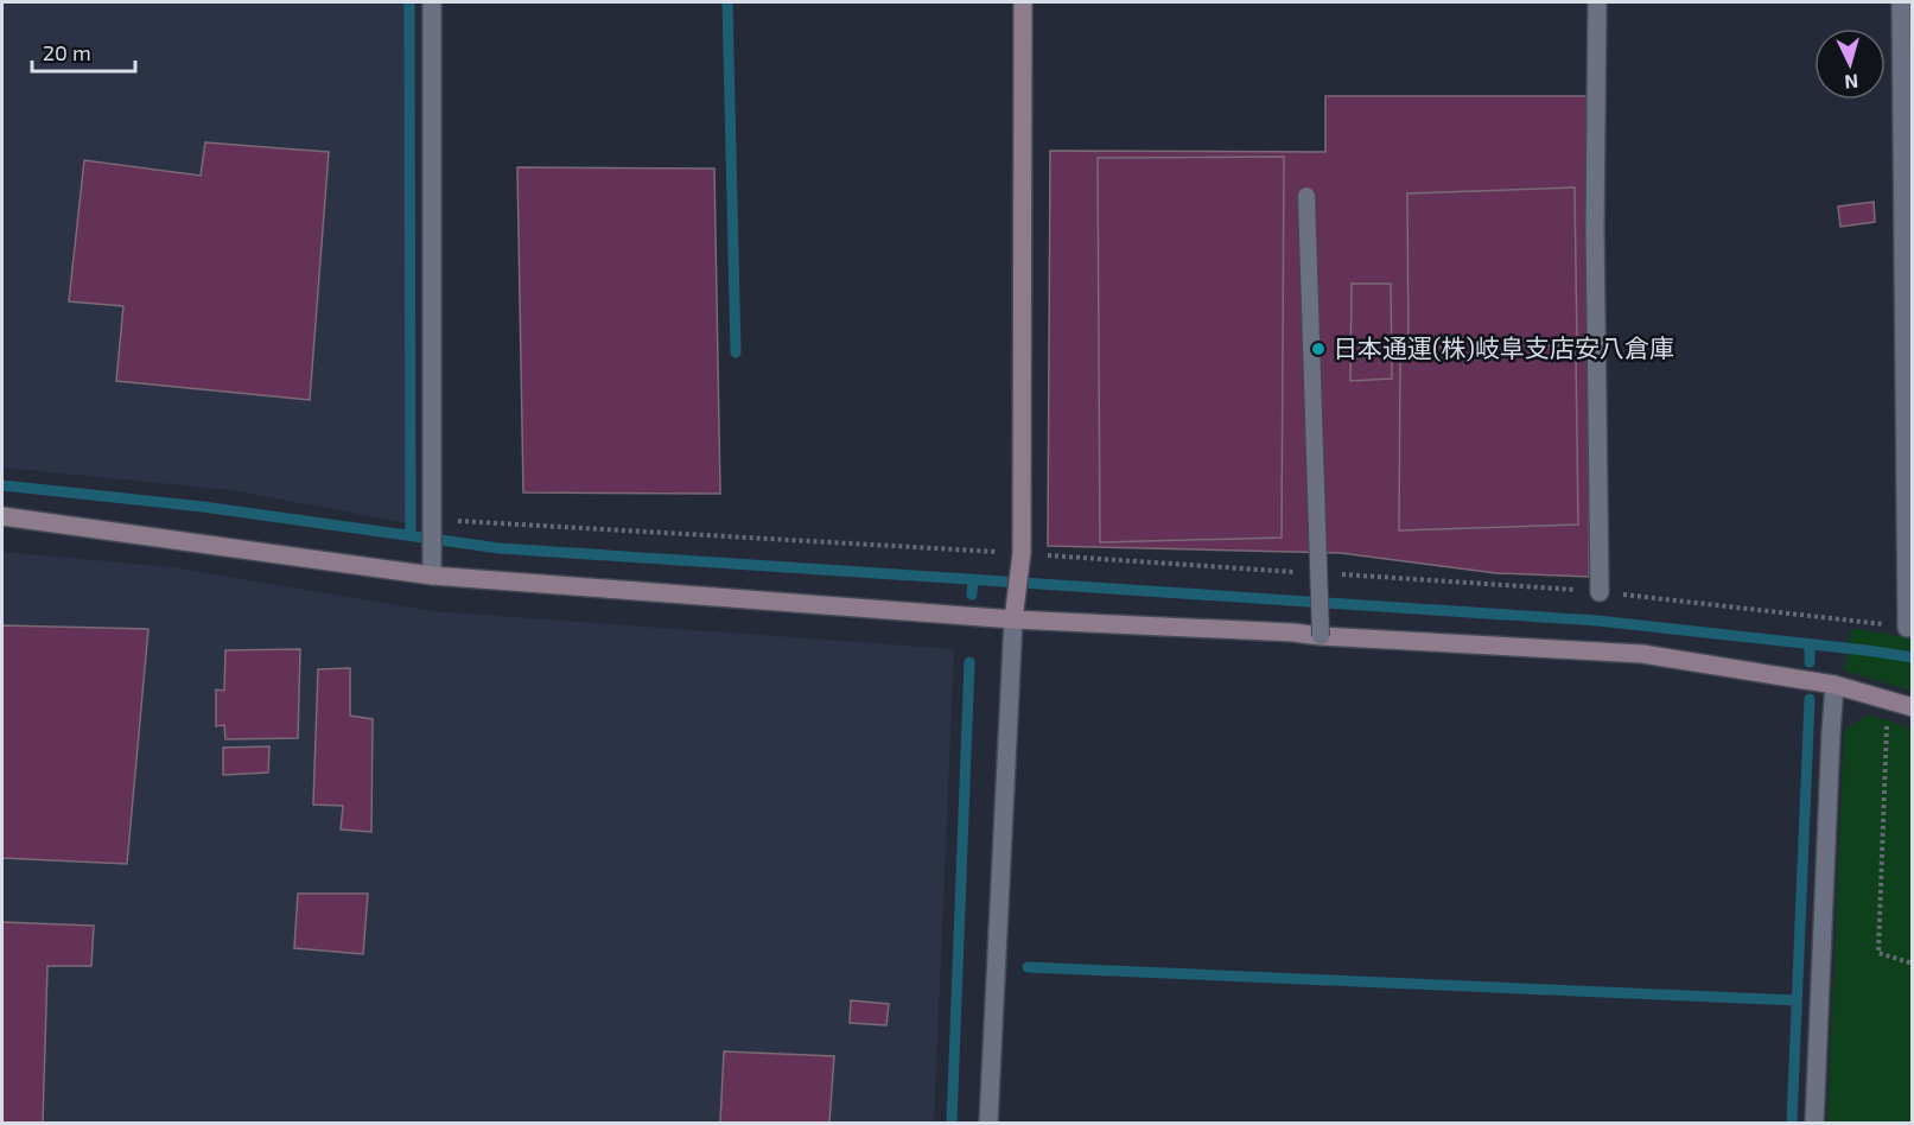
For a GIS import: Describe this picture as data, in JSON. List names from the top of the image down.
{
  "places": ["日本通運(株)岐阜支店安八倉庫"],
  "scale_bar": "20 m",
  "north": "bottom"
}
